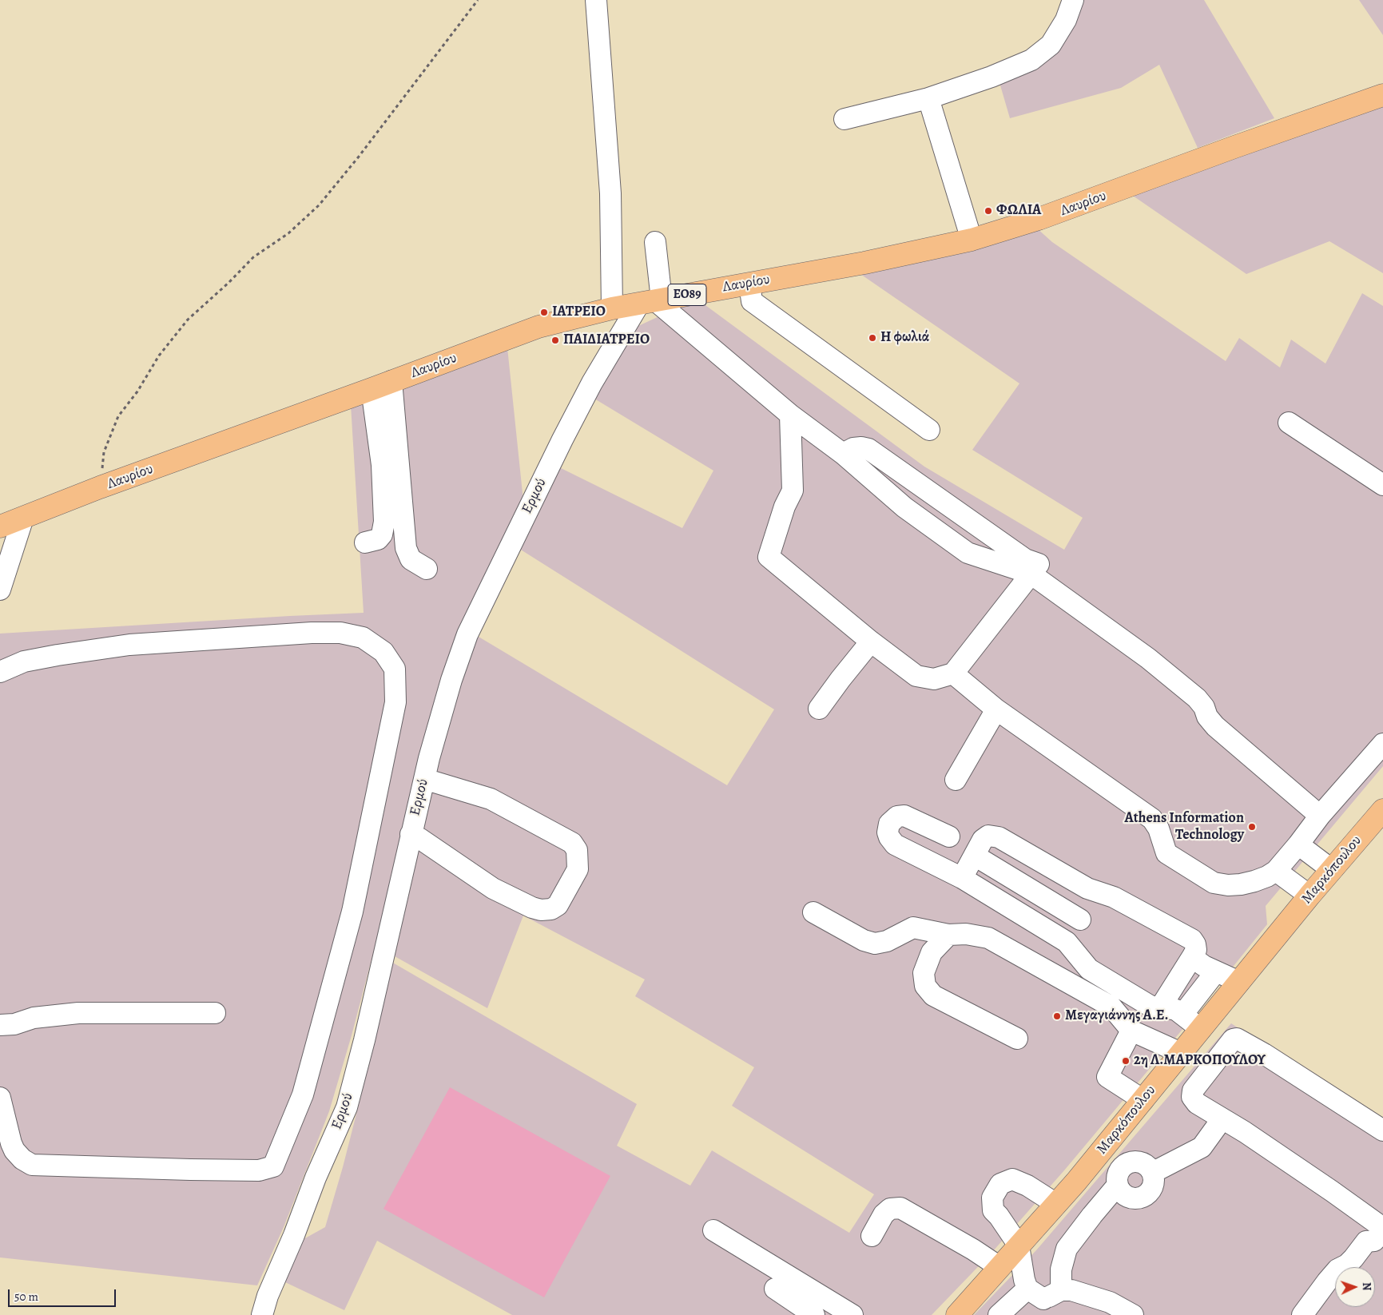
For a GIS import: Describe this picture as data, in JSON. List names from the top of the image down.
{
  "streets": {
    "main road": ["Λαυρίου", "ΕΟ89", "Μαρκόπουλου"],
    "street": ["Ερμού"]
  },
  "crossings": [
    ["Λαυρίου", "Ερμού"]
  ],
  "places": [
    "ΦΩΛΙΑ",
    "ΙΑΤΡΕΙΟ",
    "Η φωλιά",
    "ΠΑΙΔΙΑΤΡΕΙΟ",
    "Athens Information Technology",
    "Μεγαγιάννης Α.Ε.",
    "2η Λ.ΜΑΡΚΟΠΟΥΛΟΥ"
  ],
  "scale_bar": "50 m",
  "north": "right"
}
